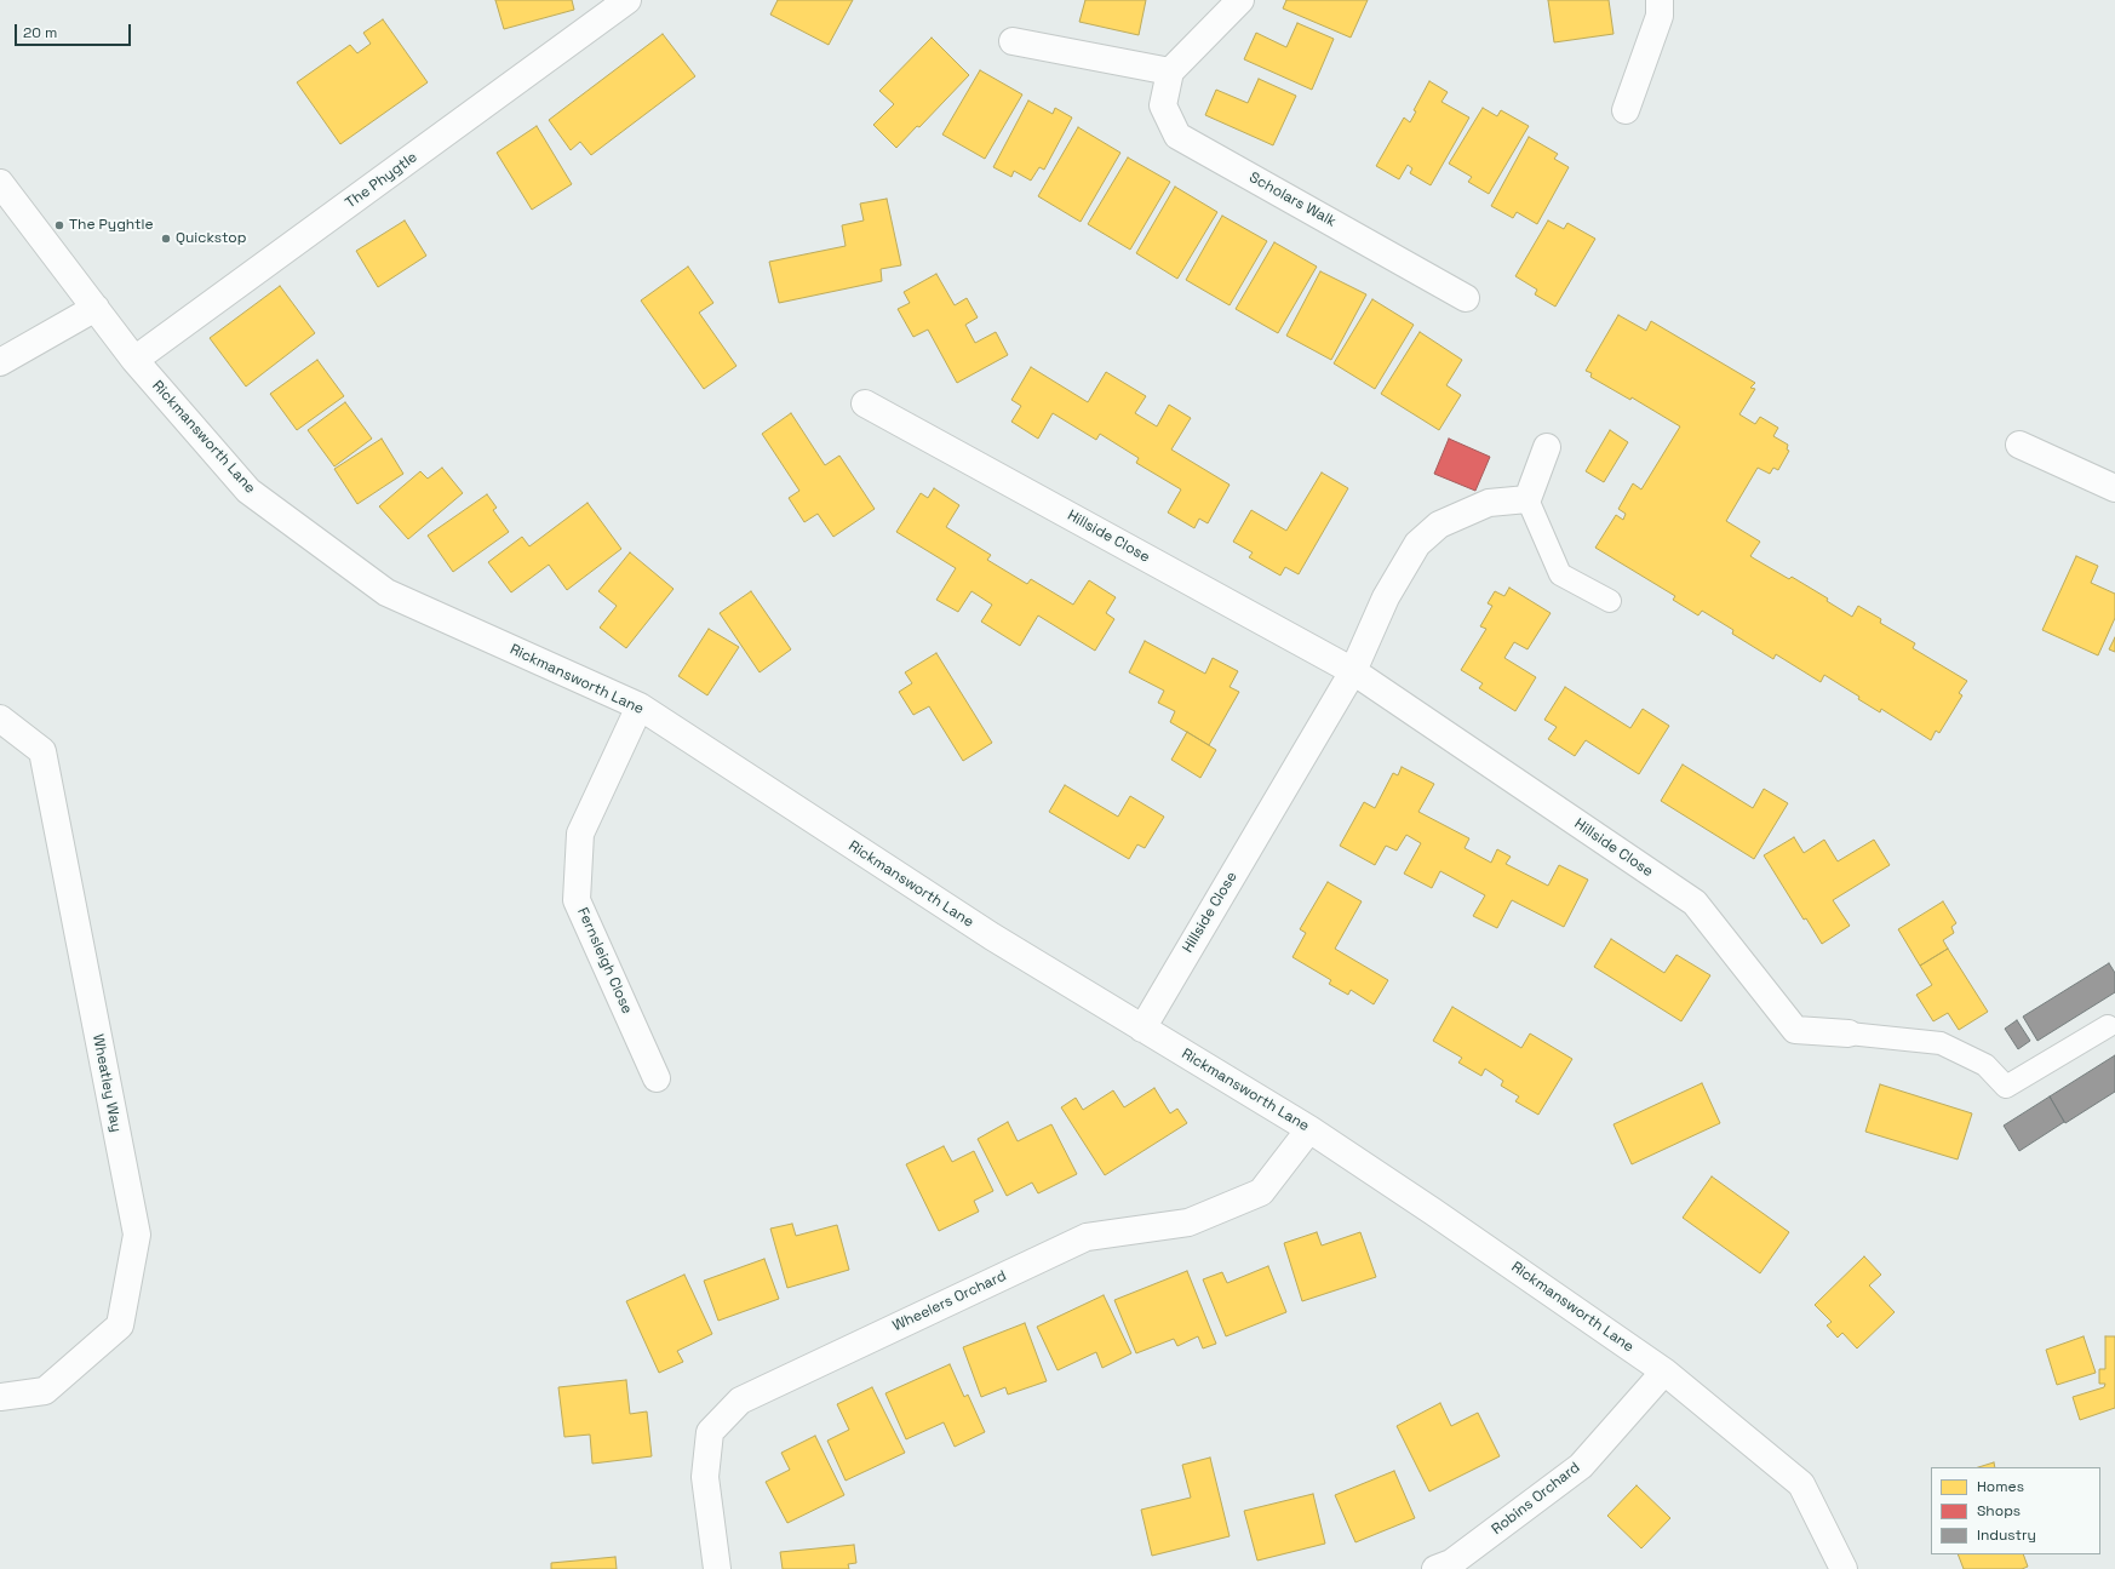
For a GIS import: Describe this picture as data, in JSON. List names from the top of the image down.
{
  "streets": {
    "street": [
      "The Phygtle",
      "Scholars Walk",
      "Rickmansworth Lane",
      "Hillside Close",
      "Fernsleigh Close",
      "Wheatley Way",
      "Wheelers Orchard",
      "Robins Orchard"
    ]
  },
  "crossings": [
    ["The Phygtle", "Rickmansworth Lane"],
    ["Rickmansworth Lane", "Hillside Close"],
    ["Rickmansworth Lane", "Fernsleigh Close"],
    ["Rickmansworth Lane", "Wheelers Orchard"],
    ["Rickmansworth Lane", "Robins Orchard"]
  ],
  "places": ["The Pyghtle", "Quickstop"],
  "legend": ["Homes", "Shops", "Industry"],
  "scale_bar": "20 m"
}
